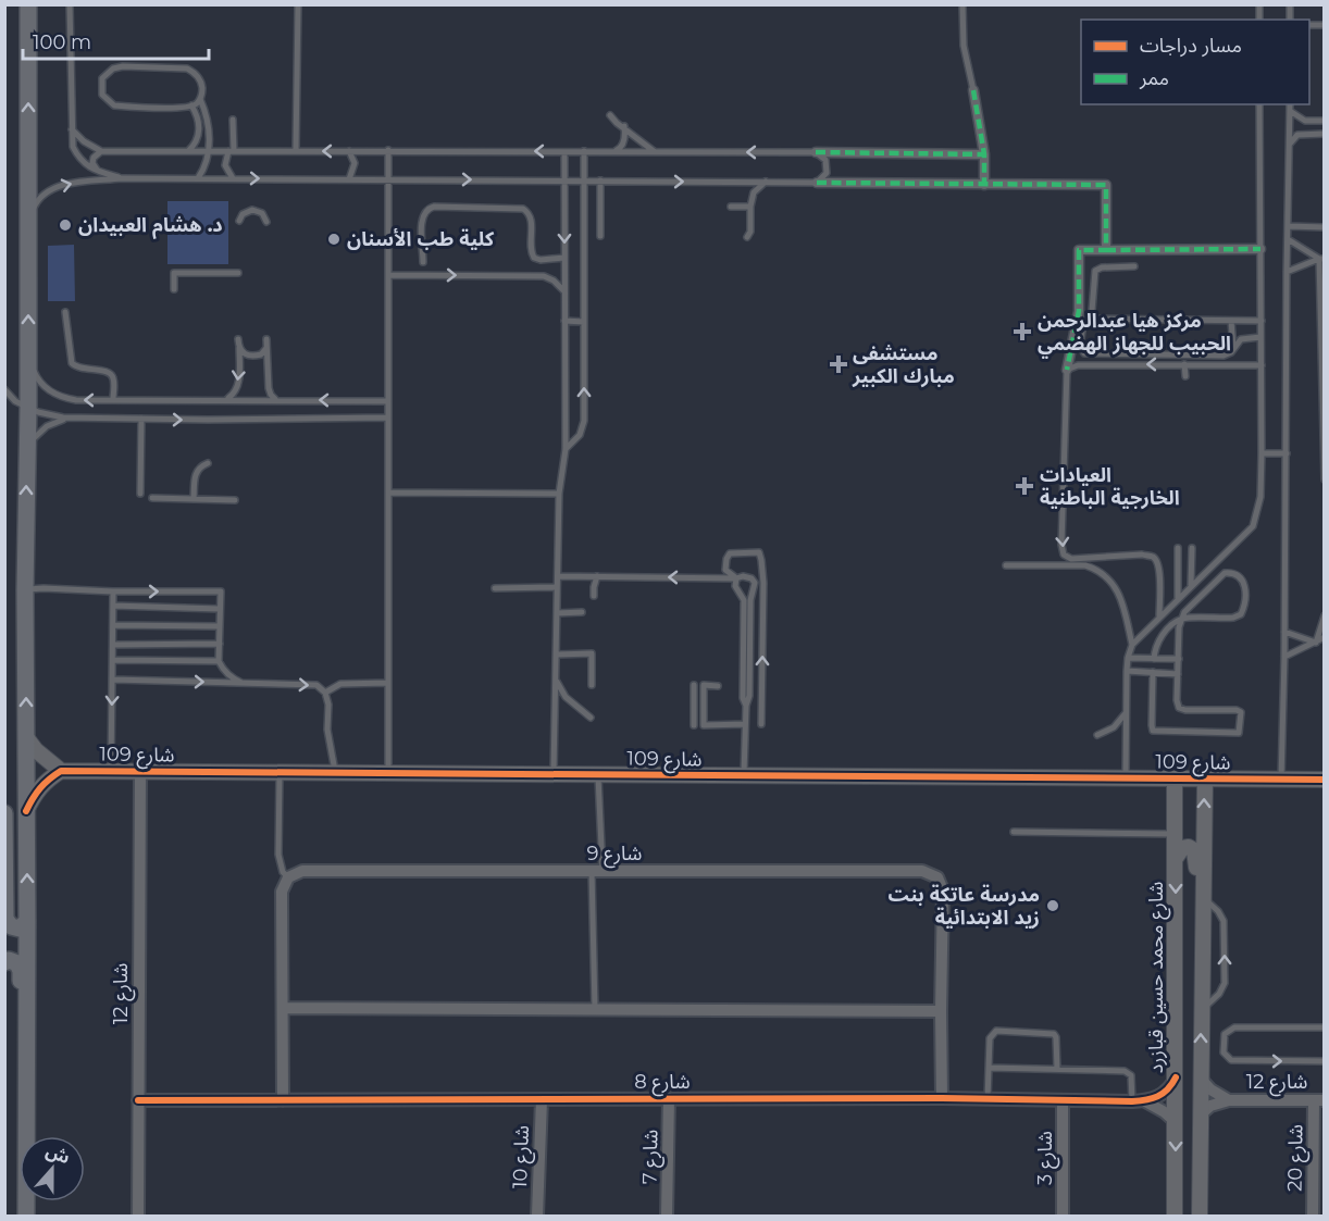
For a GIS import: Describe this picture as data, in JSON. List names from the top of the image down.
{
  "streets": {
    "street": [
      "شارع 109",
      "شارع 9",
      "شارع محمد حسين قبازرد",
      "شارع 12",
      "شارع 8",
      "شارع 10",
      "شارع 7",
      "شارع 3",
      "شارع 20"
    ]
  },
  "crossings": [
    ["شارع 109", "شارع محمد حسين قبازرد"],
    ["شارع 109", "شارع 12"],
    ["شارع 9", "شارع 8"],
    ["شارع 12", "شارع 8"],
    ["شارع 12", "شارع 20"],
    ["شارع 8", "شارع 10"],
    ["شارع 8", "شارع 7"],
    ["شارع 8", "شارع 3"]
  ],
  "places": {
    "other": ["د. هشام العبيدان", "كلية طب الأسنان", "مدرسة عاتكة بنت زيد الابتدائية"],
    "health": ["مركز هيا عبدالرحمن الحبيب للجهاز الهضمي", "مستشفى مبارك الكبير", "العيادات الخارجية الباطنية"]
  },
  "legend": ["مسار دراجات", "ممر"],
  "scale_bar": "100 m",
  "north": "top"
}
